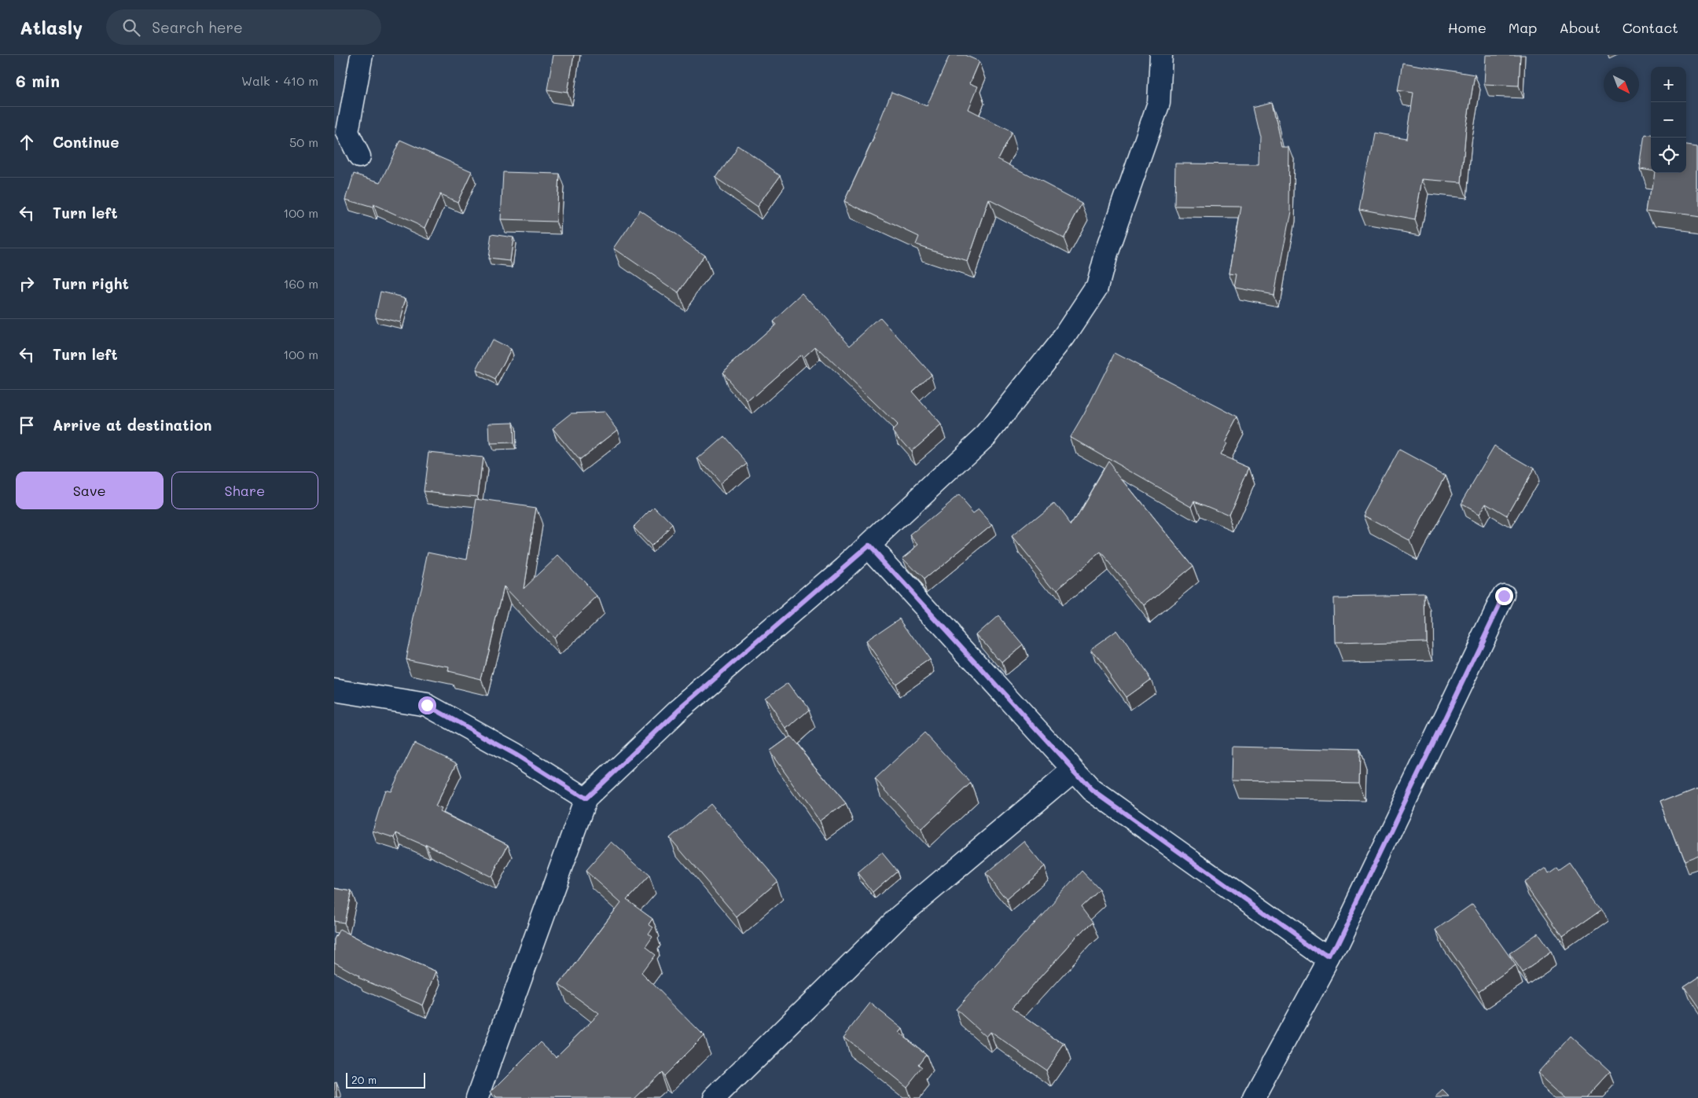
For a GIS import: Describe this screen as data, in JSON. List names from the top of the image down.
{
  "scale_bar": "20 m",
  "north": "bottom right",
  "page": {
    "header": "Atlasly",
    "search": "Search here",
    "nav": [
      "Home",
      "Map",
      "About",
      "Contact"
    ],
    "heading": ["6 min", "Walk · 410 m"],
    "map_buttons": ["+", "−"],
    "list": [
      ["Continue", "50 m"],
      ["Turn left", "100 m"],
      ["Turn right", "160 m"],
      ["Turn left", "100 m"],
      "Arrive at destination"
    ],
    "buttons": ["Save", "Share"],
    "scale": "20 m"
  }
}
